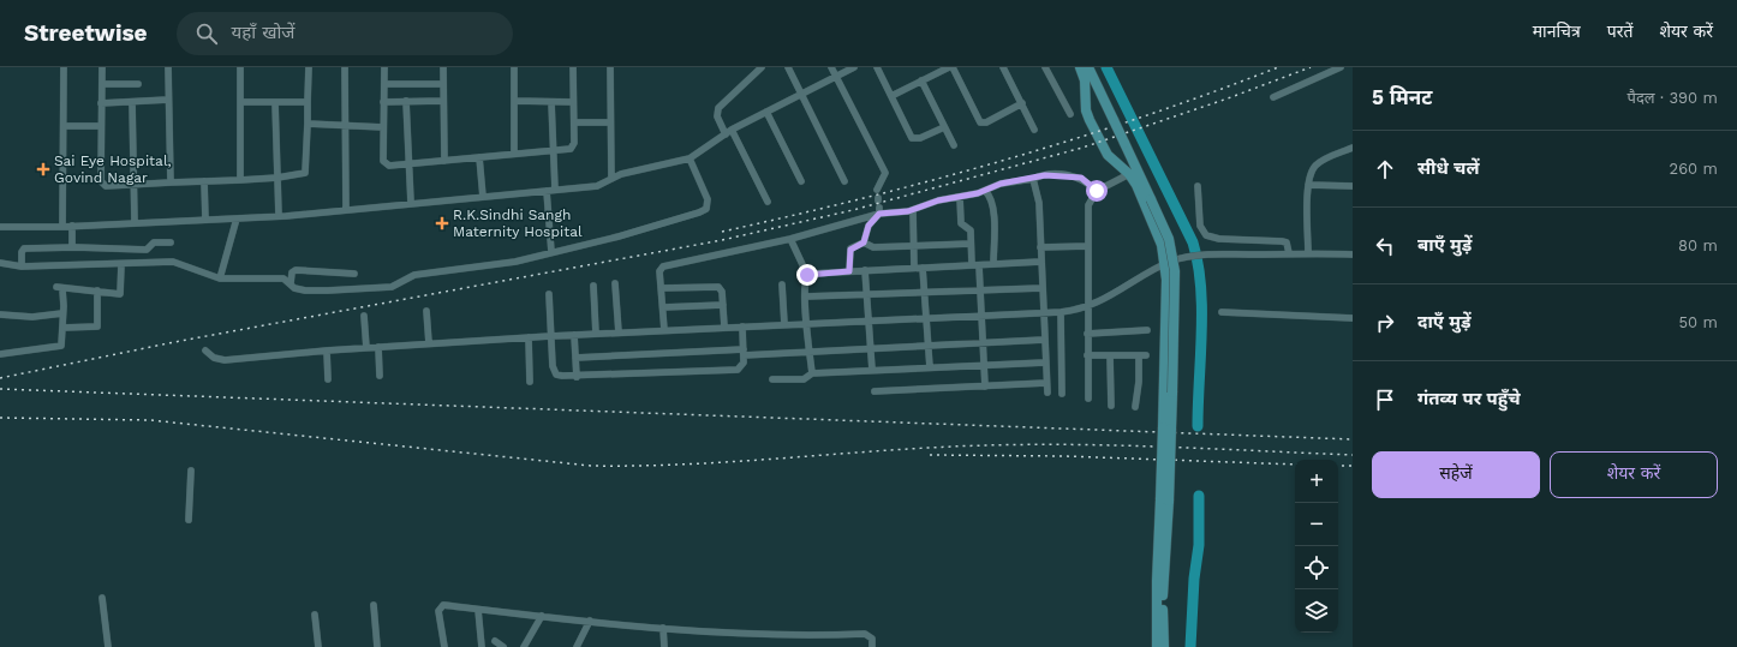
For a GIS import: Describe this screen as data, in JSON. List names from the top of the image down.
{
  "places": {
    "health": ["Sai Eye Hospital, Govind Nagar", "R.K.Sindhi Sangh Maternity Hospital"]
  },
  "page": {
    "header": "Streetwise",
    "search": "यहाँ खोजें",
    "nav": ["मानचित्र", "परतें", "शेयर करें"],
    "heading": ["5 मिनट", "पैदल · 390 m"],
    "list": [
      ["सीधे चलें", "260 m"],
      ["बाएँ मुड़ें", "80 m"],
      ["दाएँ मुड़ें", "50 m"],
      "गंतव्य पर पहुँचे"
    ],
    "buttons": ["सहेजें", "शेयर करें"],
    "map_buttons": ["+", "−"]
  }
}
